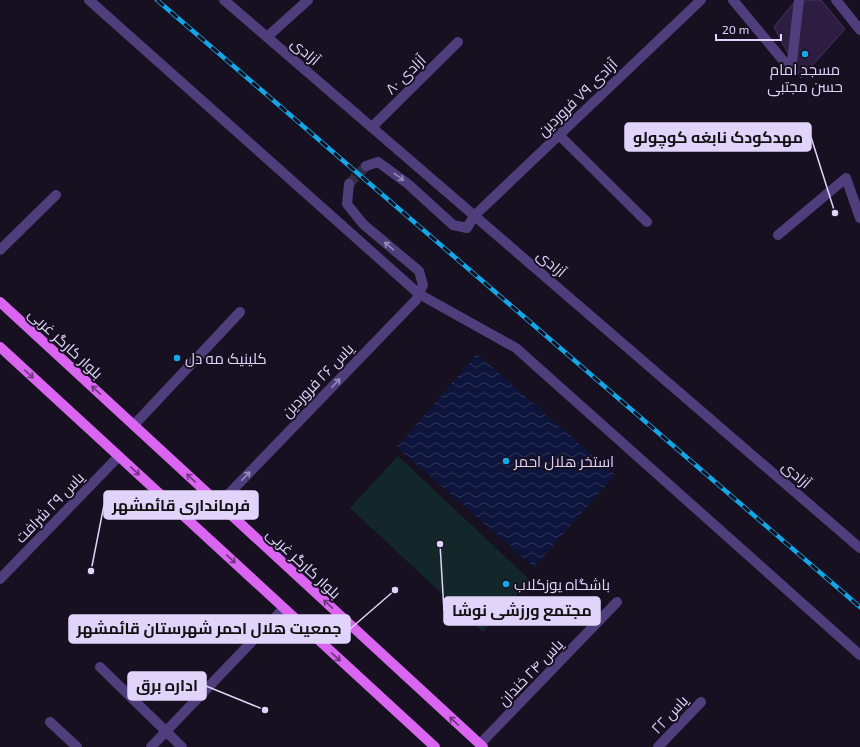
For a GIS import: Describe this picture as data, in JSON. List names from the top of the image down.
{
  "streets": {
    "main road": ["بلوار کارگر غربی"],
    "street": [
      "آزادی",
      "آزادی ۸۰",
      "آزادی ۷۹ فروردین",
      "یاس ۲۶ فروردین",
      "یاس ۲۹ شرافت",
      "یاس ۲۴ خندان",
      "یاس ۲۲"
    ]
  },
  "crossings": [
    ["آزادی", "آزادی ۸۰"],
    ["آزادی", "آزادی ۷۹ فروردین"],
    ["بلوار کارگر غربی", "یاس ۲۶ فروردین"],
    ["بلوار کارگر غربی", "یاس ۲۴ خندان"]
  ],
  "one_way": ["یاس ۲۶ فروردین"],
  "places": [
    "مسجد امام حسن مجتبی",
    "مهدکودک نابغه کوچولو",
    "کلینیک مه دل",
    "استخر هلال احمر",
    "مجتمع ورزشی نوشا",
    "فرمانداری قائمشهر",
    "باشگاه یوزکلاب",
    "جمعیت هلال احمر شهرستان قائمشهر",
    "اداره برق"
  ],
  "scale_bar": "20 m"
}
